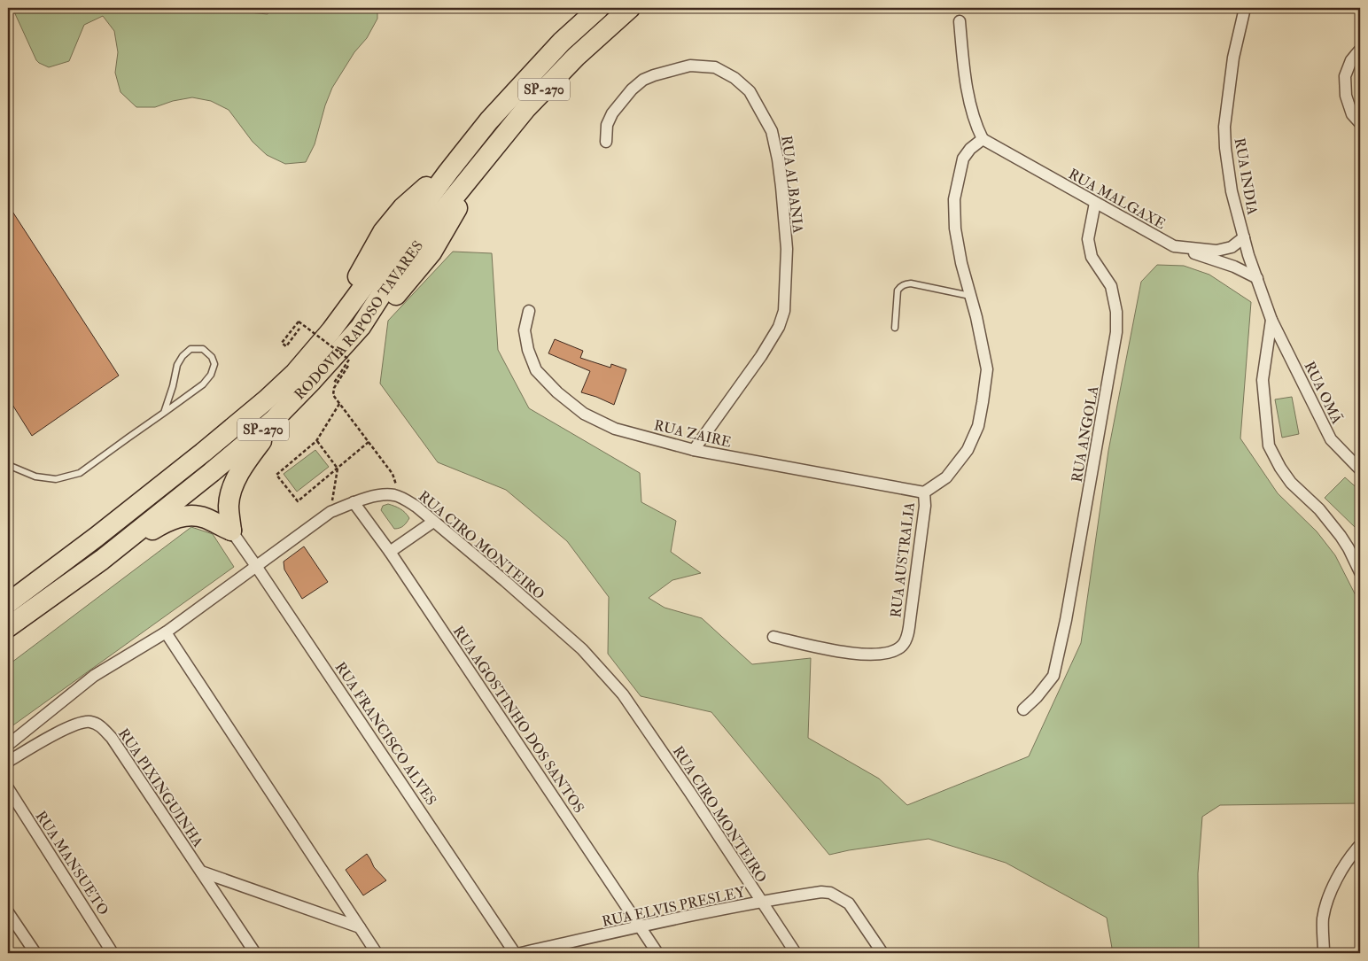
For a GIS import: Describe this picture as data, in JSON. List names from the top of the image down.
{
  "streets": {
    "highway": ["SP-270", "RODOVIA RAPOSO TAVARES"],
    "street": [
      "RUA INDIA",
      "RUA ALBANIA",
      "RUA MALGAXE",
      "RUA OMÃ",
      "RUA ZAIRE",
      "RUA ANGOLA",
      "RUA CIRO MONTEIRO",
      "RUA AUSTRALIA",
      "RUA AGOSTINHO DOS SANTOS",
      "RUA FRANCISCO ALVES",
      "RUA PIXINGUINHA",
      "RUA MANSUETO",
      "RUA ELVIS PRESLEY"
    ]
  },
  "crossings": [
    ["RUA INDIA", "RUA MALGAXE"],
    ["RUA INDIA", "RUA OMÃ"],
    ["RUA ALBANIA", "RUA ZAIRE"],
    ["RUA MALGAXE", "RUA ANGOLA"],
    ["RUA MALGAXE", "RUA AUSTRALIA"],
    ["RUA ZAIRE", "RUA AUSTRALIA"],
    ["RUA CIRO MONTEIRO", "RUA AGOSTINHO DOS SANTOS"],
    ["RUA CIRO MONTEIRO", "RUA FRANCISCO ALVES"],
    ["RUA CIRO MONTEIRO", "RUA ELVIS PRESLEY"],
    ["RUA AGOSTINHO DOS SANTOS", "RUA ELVIS PRESLEY"]
  ]
}
